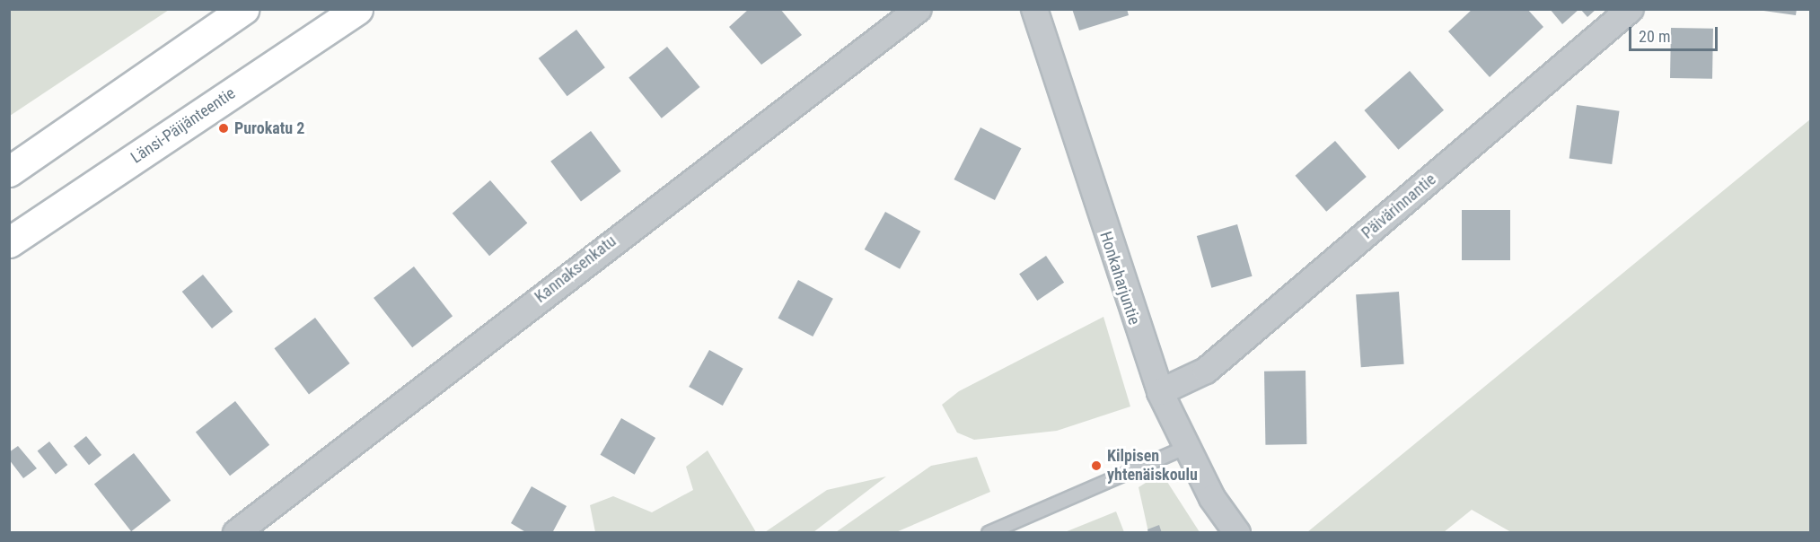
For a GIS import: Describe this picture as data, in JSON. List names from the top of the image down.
{
  "streets": {
    "main road": ["Länsi-Päijänteentie"],
    "street": ["Päivärinnantie", "Kannaksenkatu", "Honkaharjuntie"]
  },
  "crossings": [
    ["Päivärinnantie", "Honkaharjuntie"]
  ],
  "places": ["Purokatu 2", "Kilpisen yhtenäiskoulu"],
  "scale_bar": "20 m"
}
